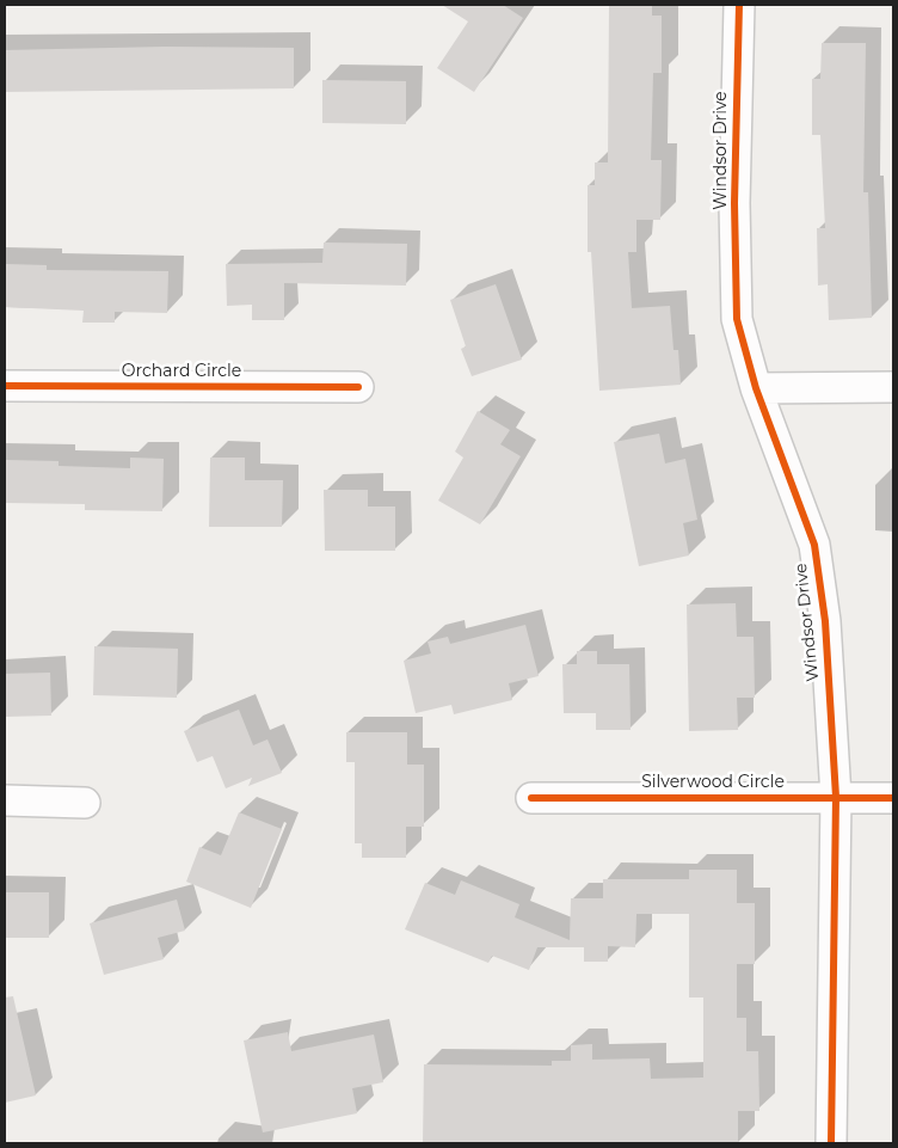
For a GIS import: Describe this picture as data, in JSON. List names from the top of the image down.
{
  "streets": {
    "street": ["Windsor Drive", "Orchard Circle", "Silverwood Circle"]
  },
  "crossings": [
    ["Windsor Drive", "Silverwood Circle"]
  ]
}
